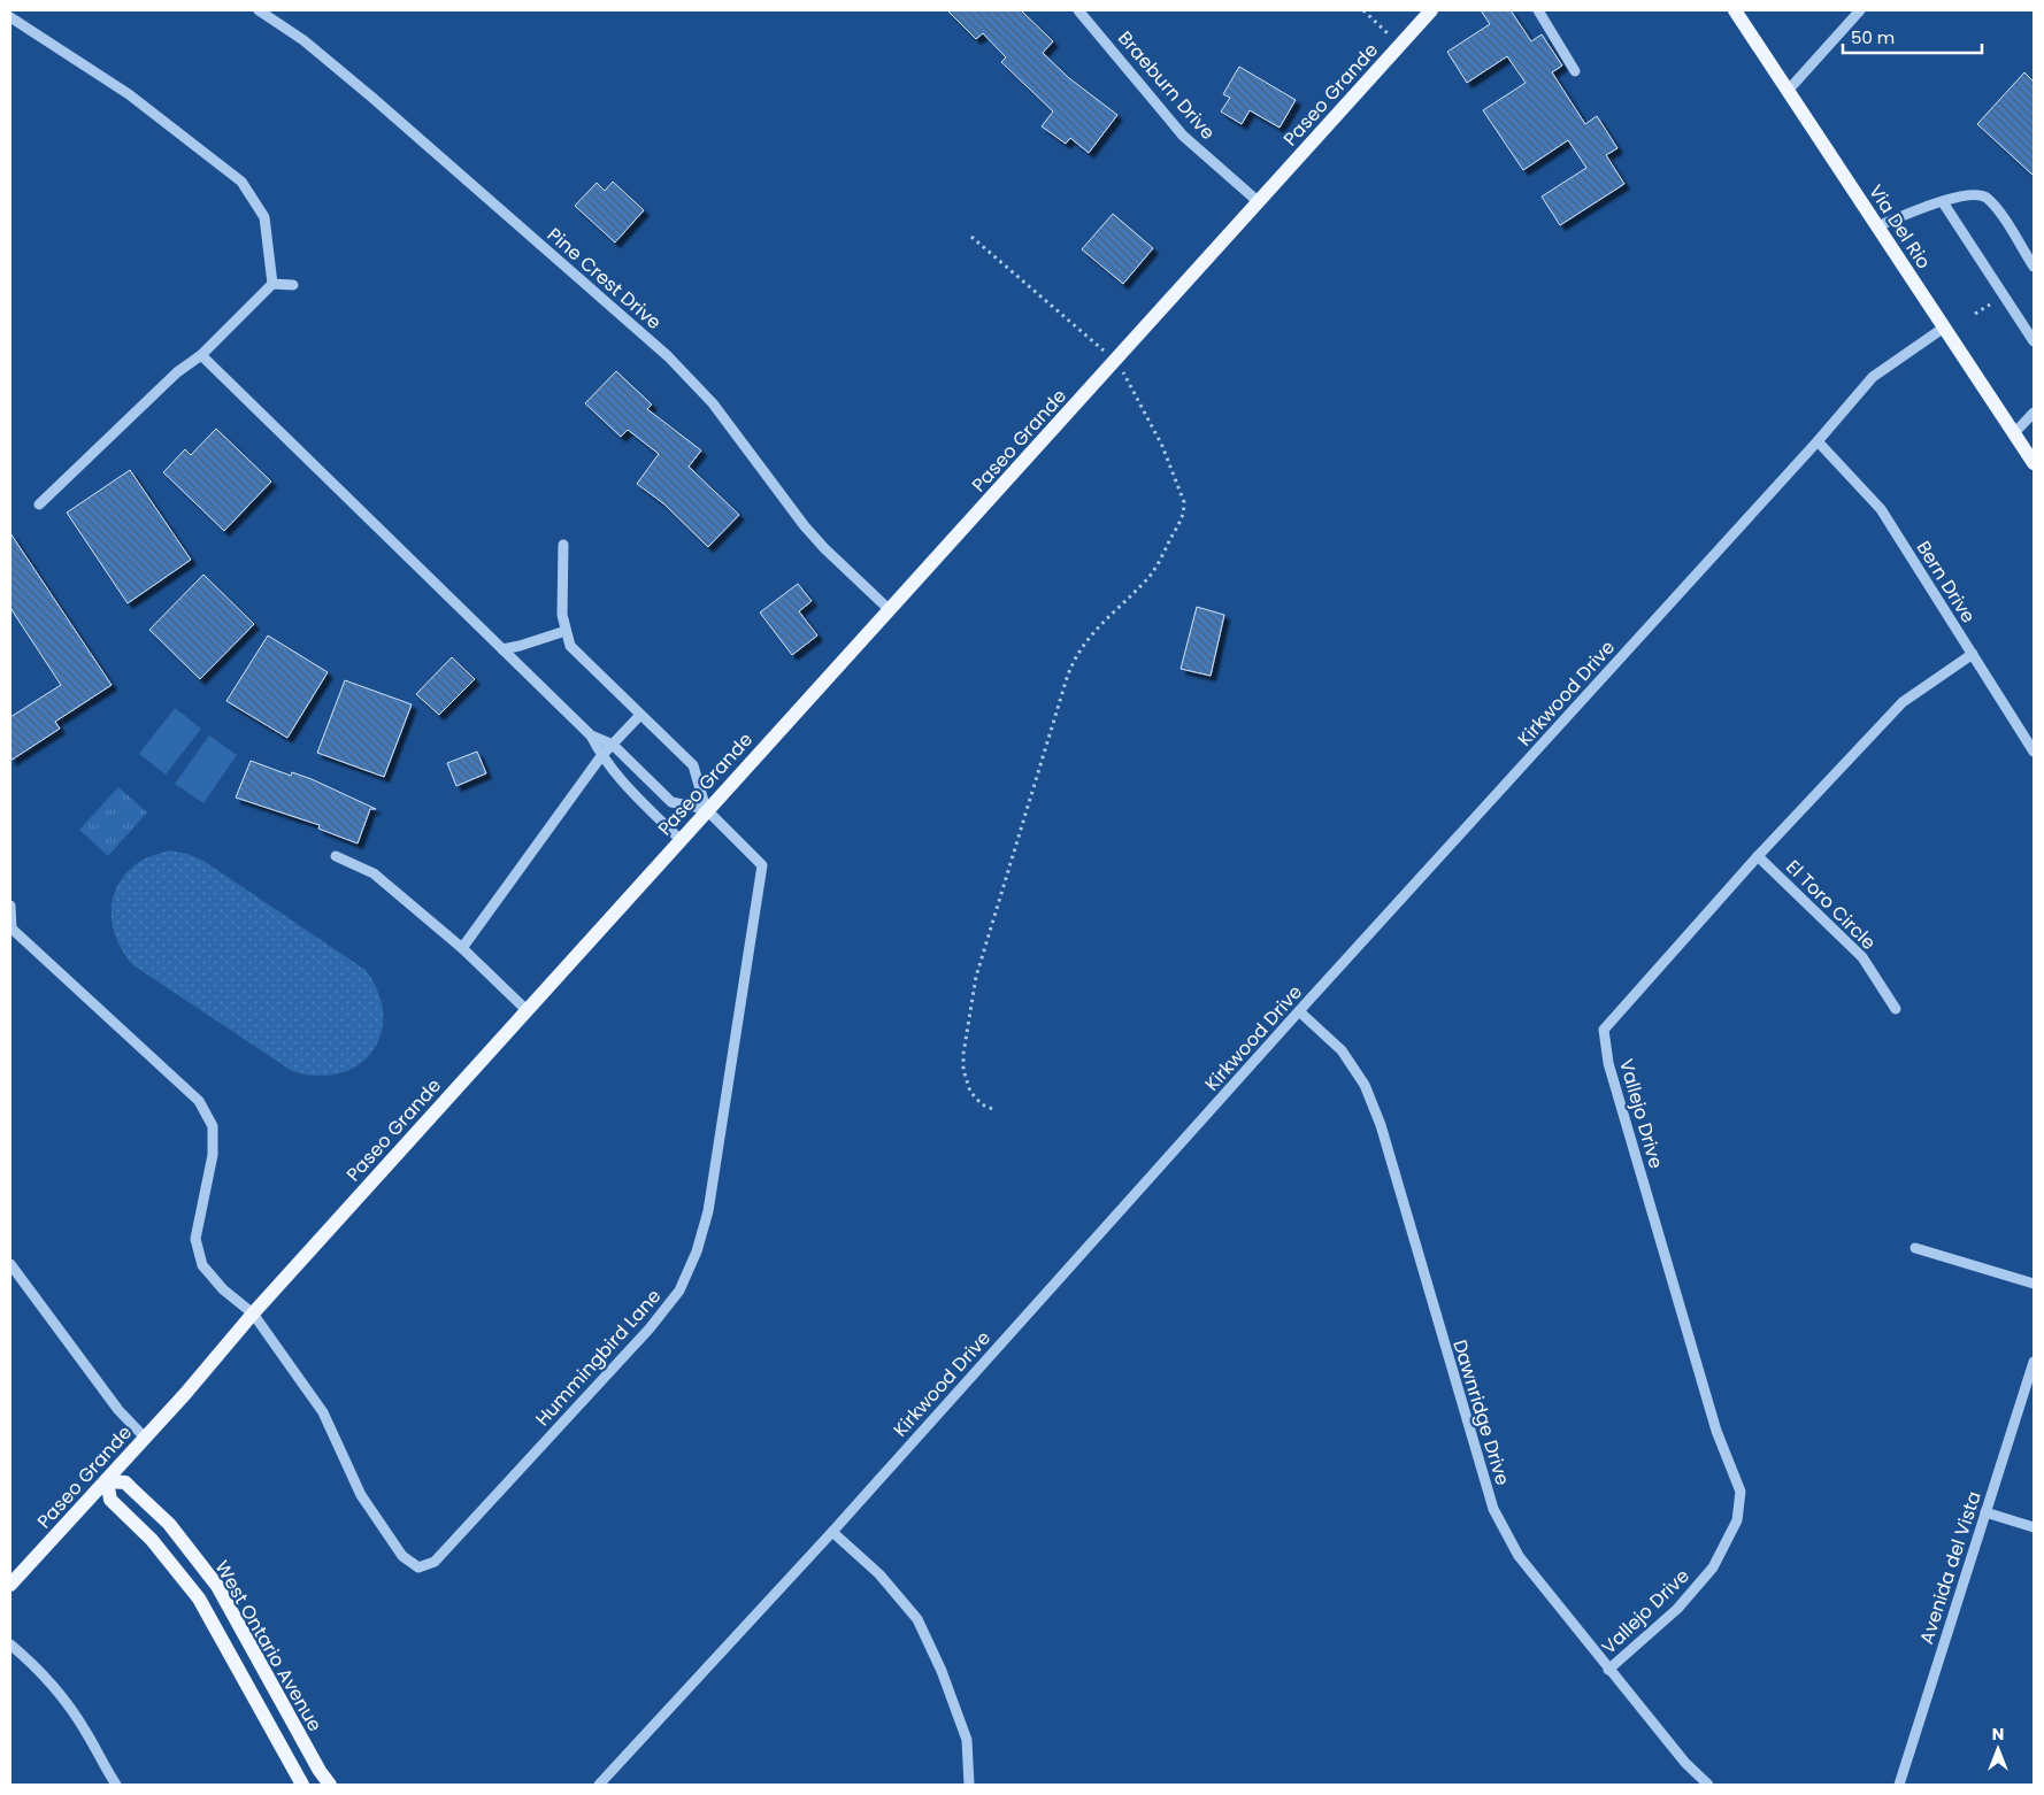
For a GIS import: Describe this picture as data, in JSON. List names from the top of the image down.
{
  "streets": {
    "main road": ["Paseo Grande", "Via Del Rio", "West Ontario Avenue"],
    "street": [
      "Braeburn Drive",
      "Pine Crest Drive",
      "Bern Drive",
      "Kirkwood Drive",
      "El Toro Circle",
      "Vallejo Drive",
      "Hummingbird Lane",
      "Dawnridge Drive",
      "Avenida del Vista"
    ]
  },
  "crossings": [
    ["Braeburn Drive", "Paseo Grande"],
    ["Paseo Grande", "Pine Crest Drive"],
    ["Paseo Grande", "Hummingbird Lane"],
    ["Paseo Grande", "West Ontario Avenue"],
    ["Via Del Rio", "Kirkwood Drive"],
    ["Bern Drive", "Kirkwood Drive"],
    ["Bern Drive", "Vallejo Drive"],
    ["Kirkwood Drive", "Dawnridge Drive"],
    ["El Toro Circle", "Vallejo Drive"],
    ["Vallejo Drive", "Dawnridge Drive"]
  ],
  "scale_bar": "50 m",
  "north": "top"
}
